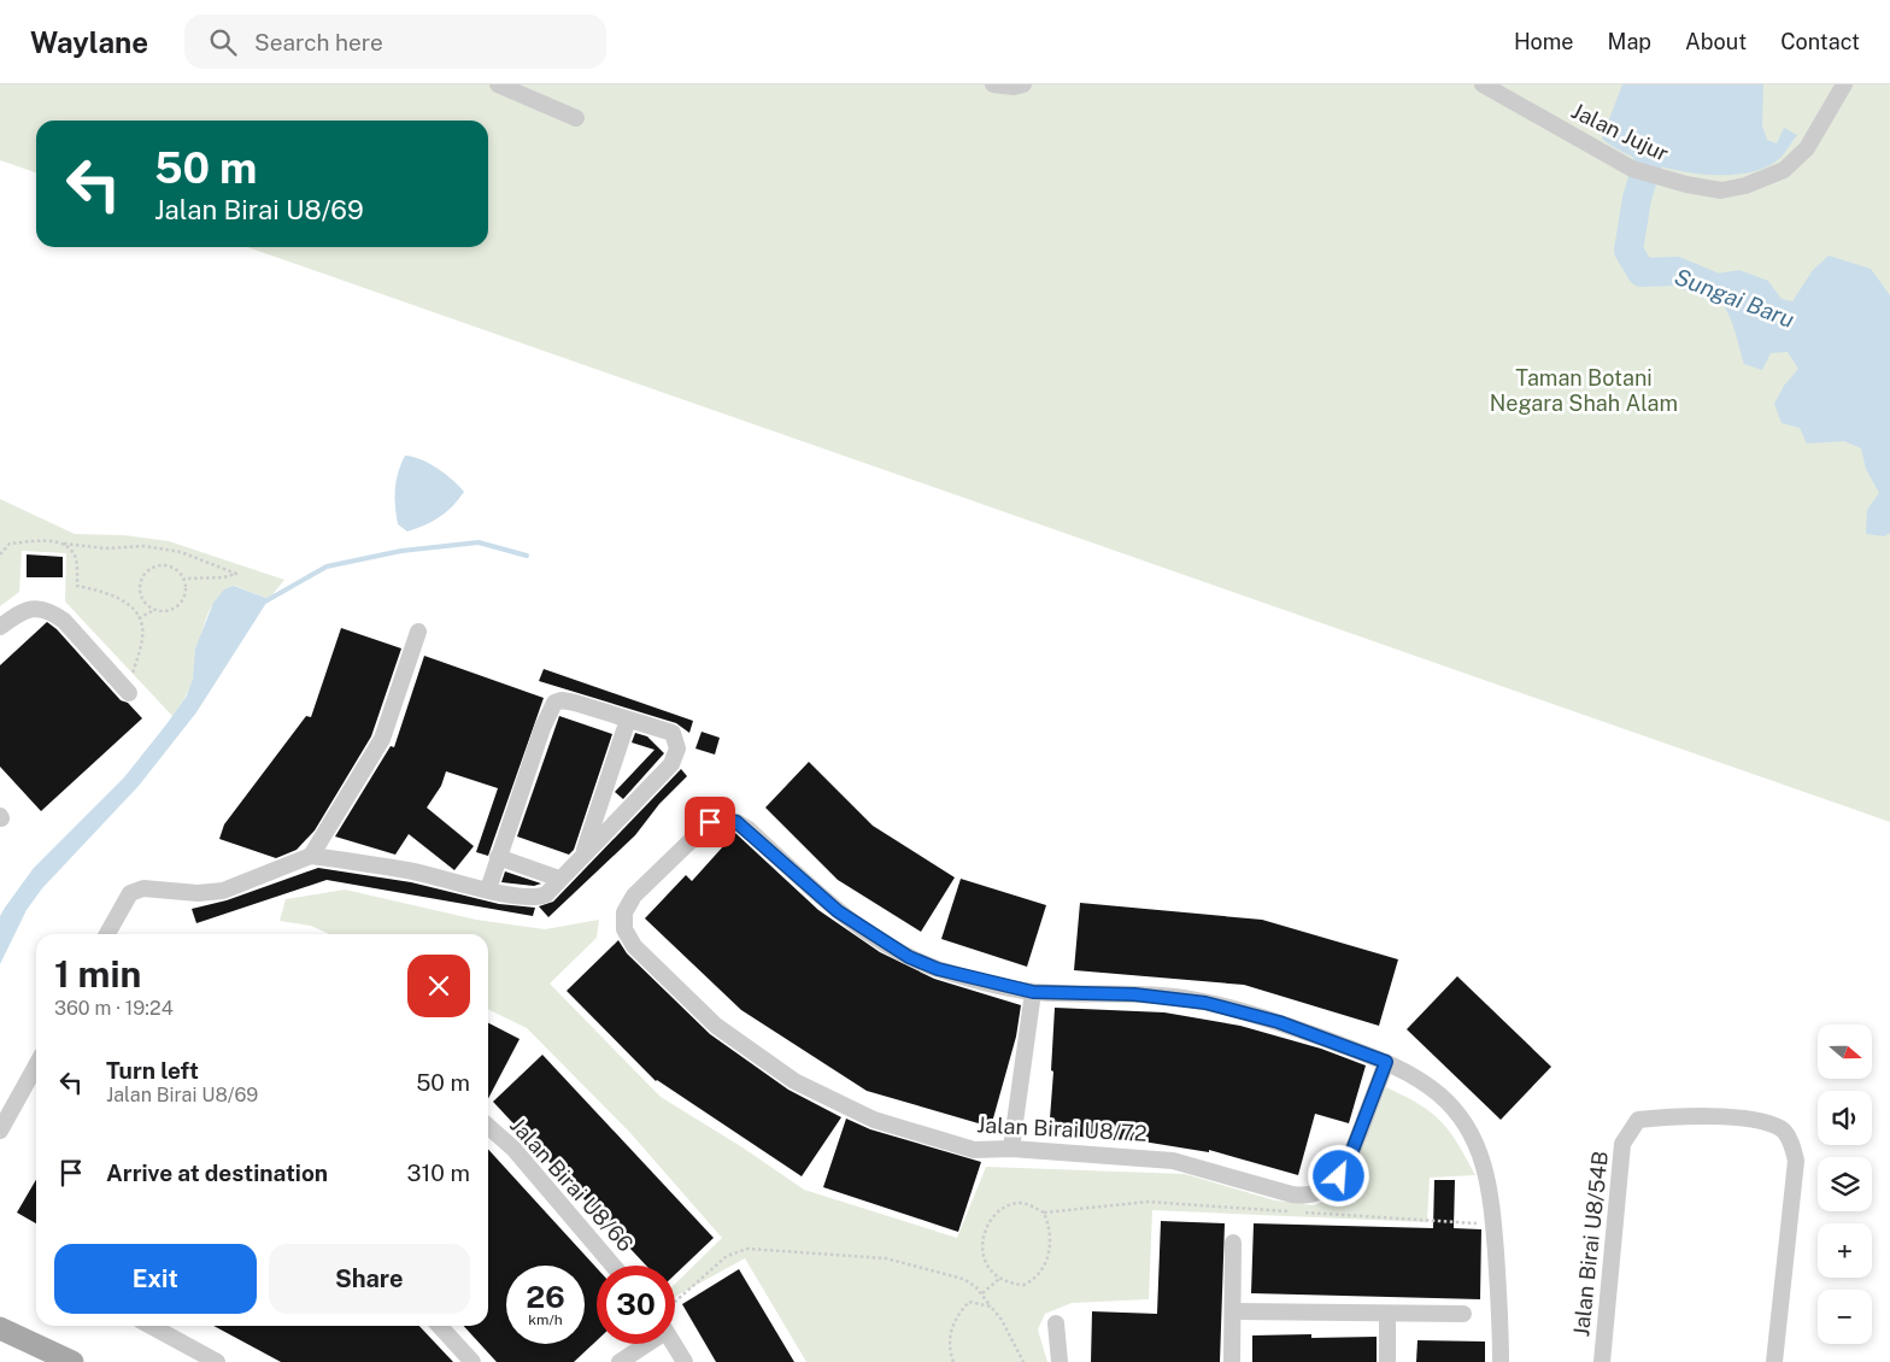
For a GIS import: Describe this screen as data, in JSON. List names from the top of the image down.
{
  "streets": {
    "street": [
      "Jalan Jujur",
      "Jalan Birai U8/72",
      "Jalan Birai U8/66",
      "Jalan Birai U8/54B"
    ]
  },
  "water": ["Sungai Baru"],
  "parks": ["Taman Botani Negara Shah Alam"],
  "north": "right",
  "page": {
    "header": "Waylane",
    "search": "Search here",
    "nav": [
      "Home",
      "Map",
      "About",
      "Contact"
    ],
    "turn": ["50 m", "Jalan Birai U8/69"],
    "heading": ["1 min", "360 m · 19:24"],
    "map_buttons": ["+", "−"],
    "list": [
      {
        "name": "Turn left",
        "note": "Jalan Birai U8/69",
        "value": "50 m"
      },
      {
        "name": "Arrive at destination",
        "value": "310 m"
      }
    ],
    "buttons": ["Exit", "Share"],
    "speed": "26 km/h",
    "limit": "30"
  }
}
